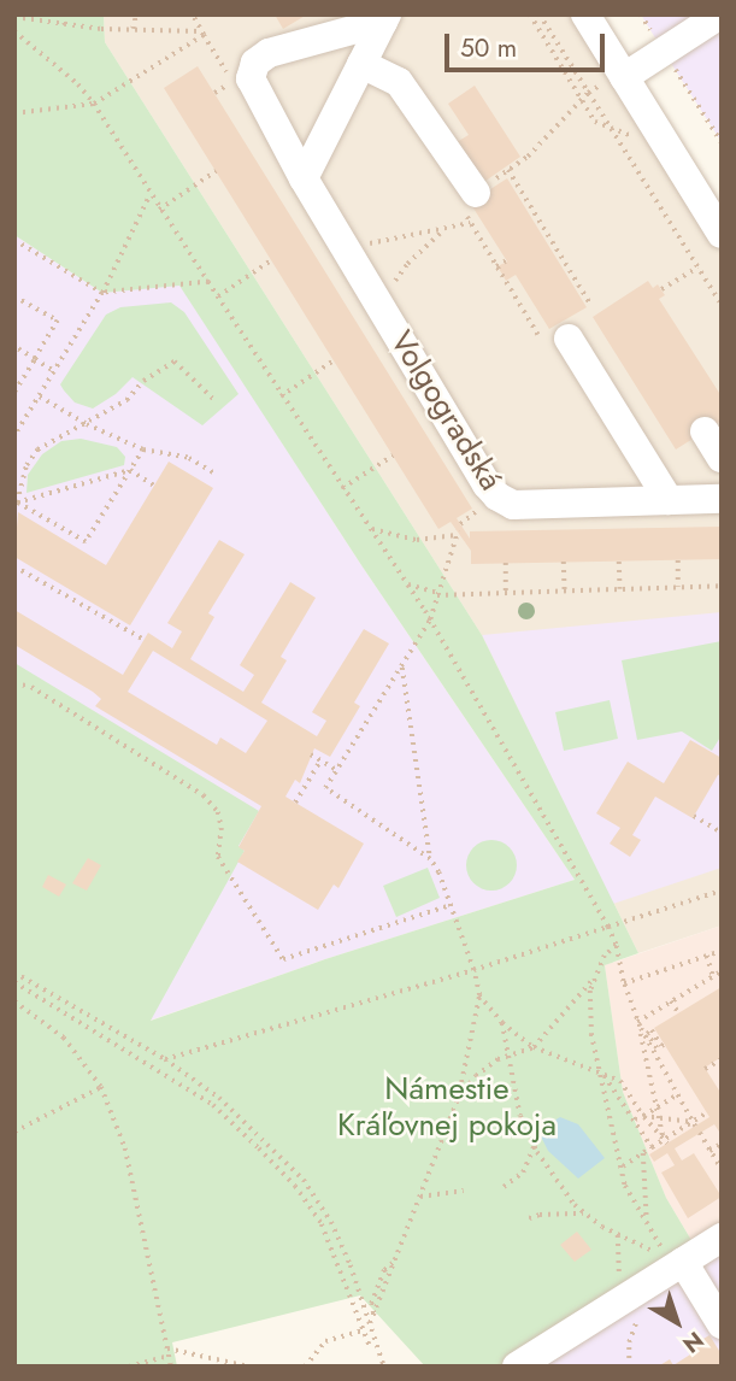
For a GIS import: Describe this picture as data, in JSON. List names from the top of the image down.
{
  "streets": {
    "street": ["Volgogradská"]
  },
  "parks": ["Námestie Kráľovnej pokoja"],
  "scale_bar": "50 m",
  "north": "bottom right"
}
